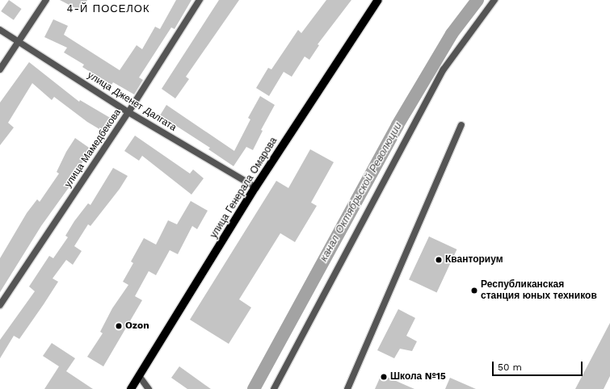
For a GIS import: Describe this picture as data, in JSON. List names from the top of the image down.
{
  "streets": {
    "main road": ["улица Генерала Омарова"],
    "street": ["улица Дженет Далгата", "улица Мамедбекова"]
  },
  "crossings": [
    ["улица Дженет Далгата", "улица Мамедбекова"],
    ["улица Дженет Далгата", "улица Генерала Омарова"]
  ],
  "districts": ["4-Й ПОСЕЛОК"],
  "water": ["канал Октябрьской Революции"],
  "places": [
    "Кванториум",
    "Республиканская станция юных техников",
    "Ozon",
    "Школа №15"
  ],
  "scale_bar": "50 m"
}
